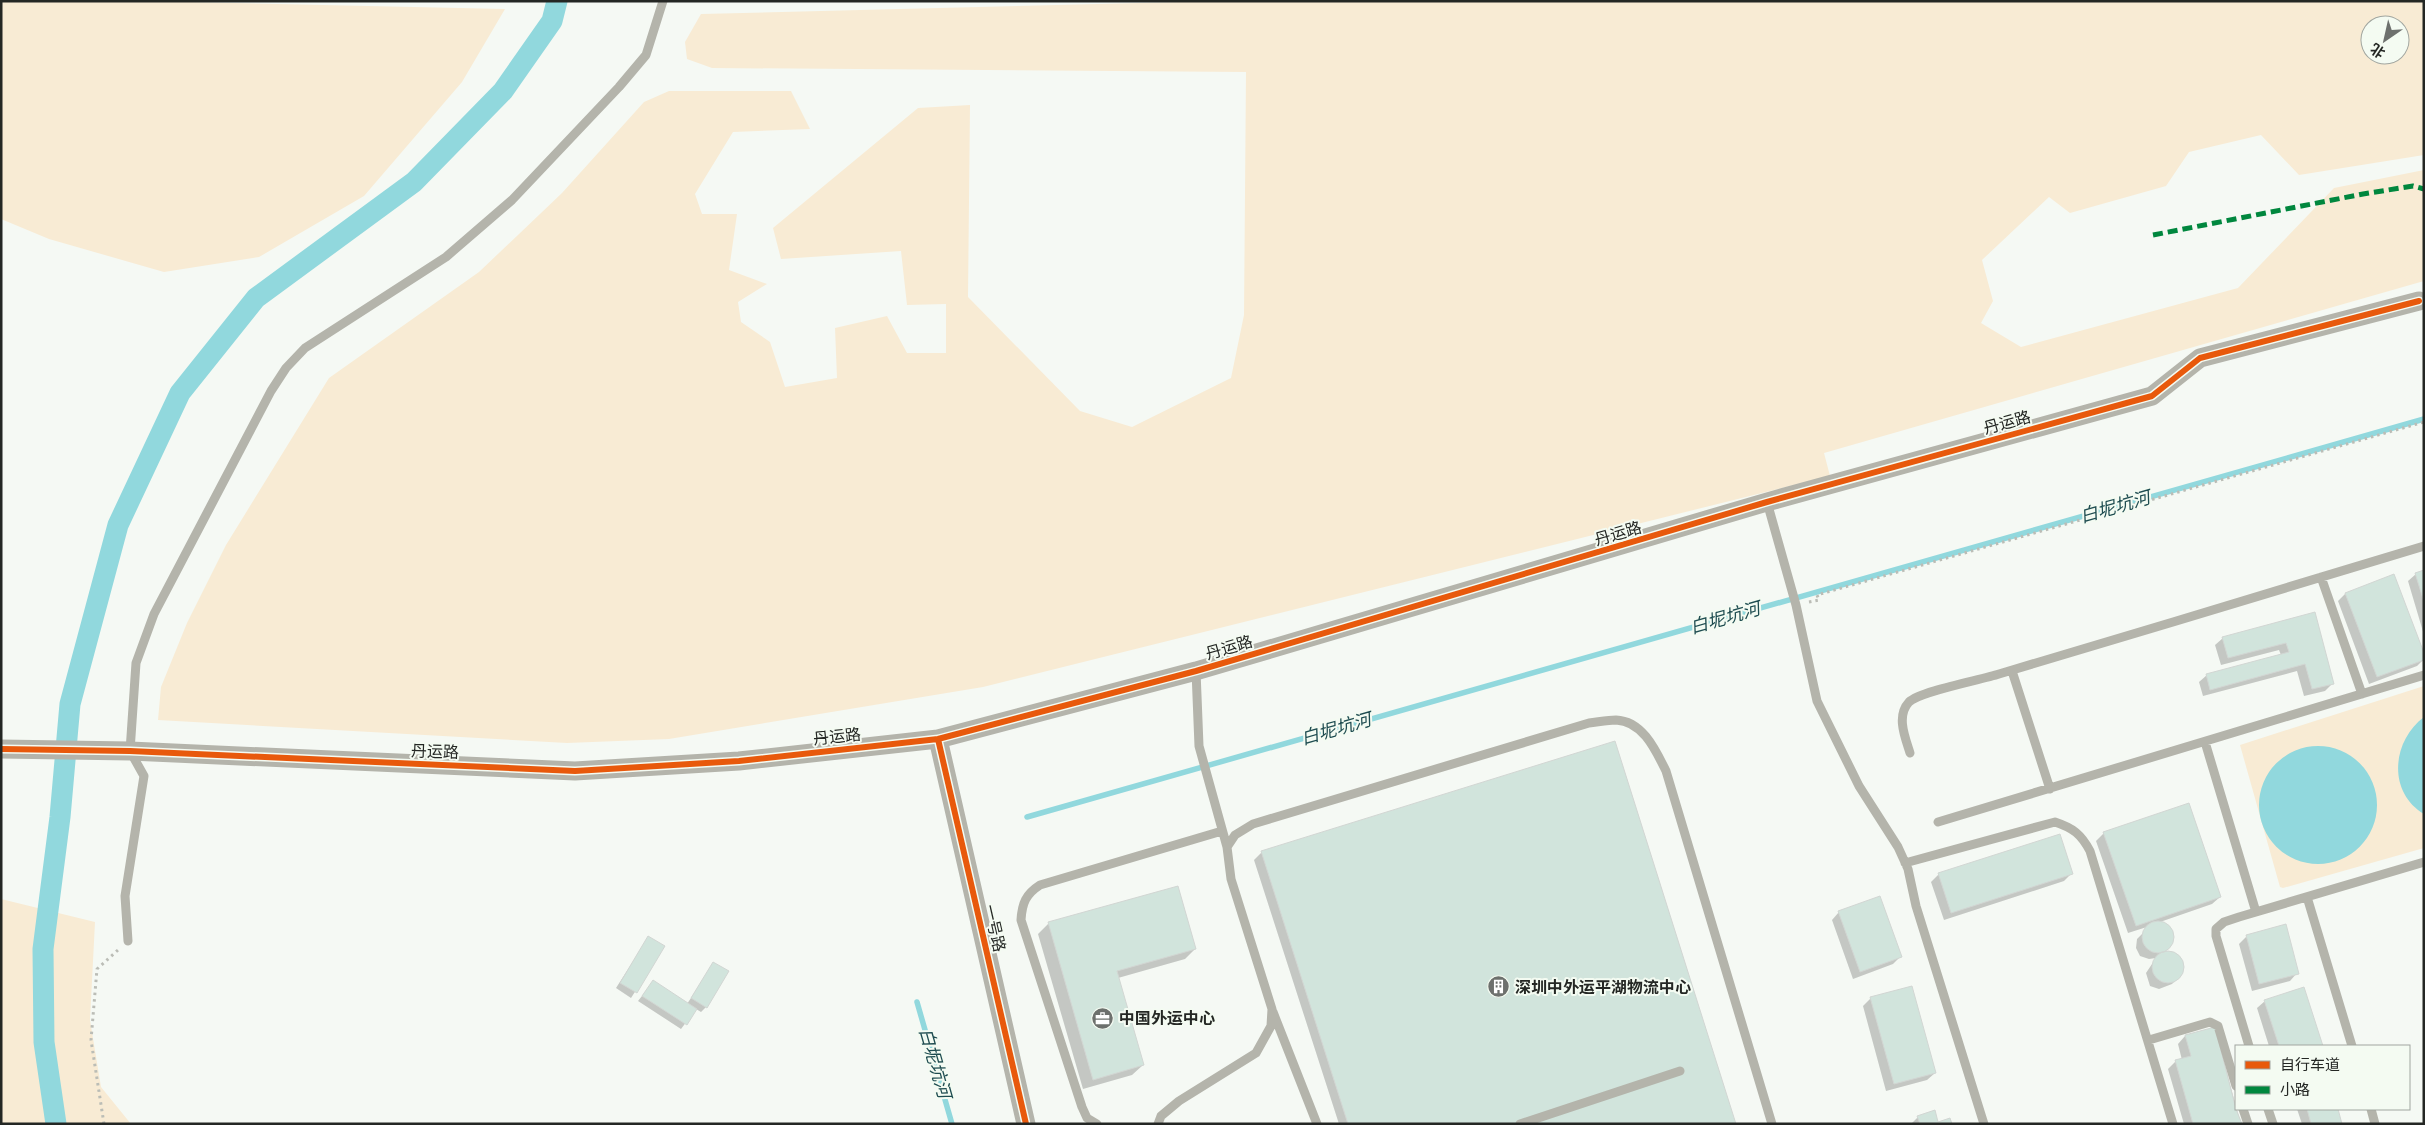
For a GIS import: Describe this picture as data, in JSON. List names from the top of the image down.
{
  "streets": {
    "street": ["丹运路", "一号路"]
  },
  "crossings": [
    ["丹运路", "一号路"]
  ],
  "water": ["白坭坑河"],
  "places": {
    "building": ["深圳中外运平湖物流中心"],
    "office": ["中国外运中心"]
  },
  "legend": ["自行车道", "小路"],
  "north": "bottom left"
}
